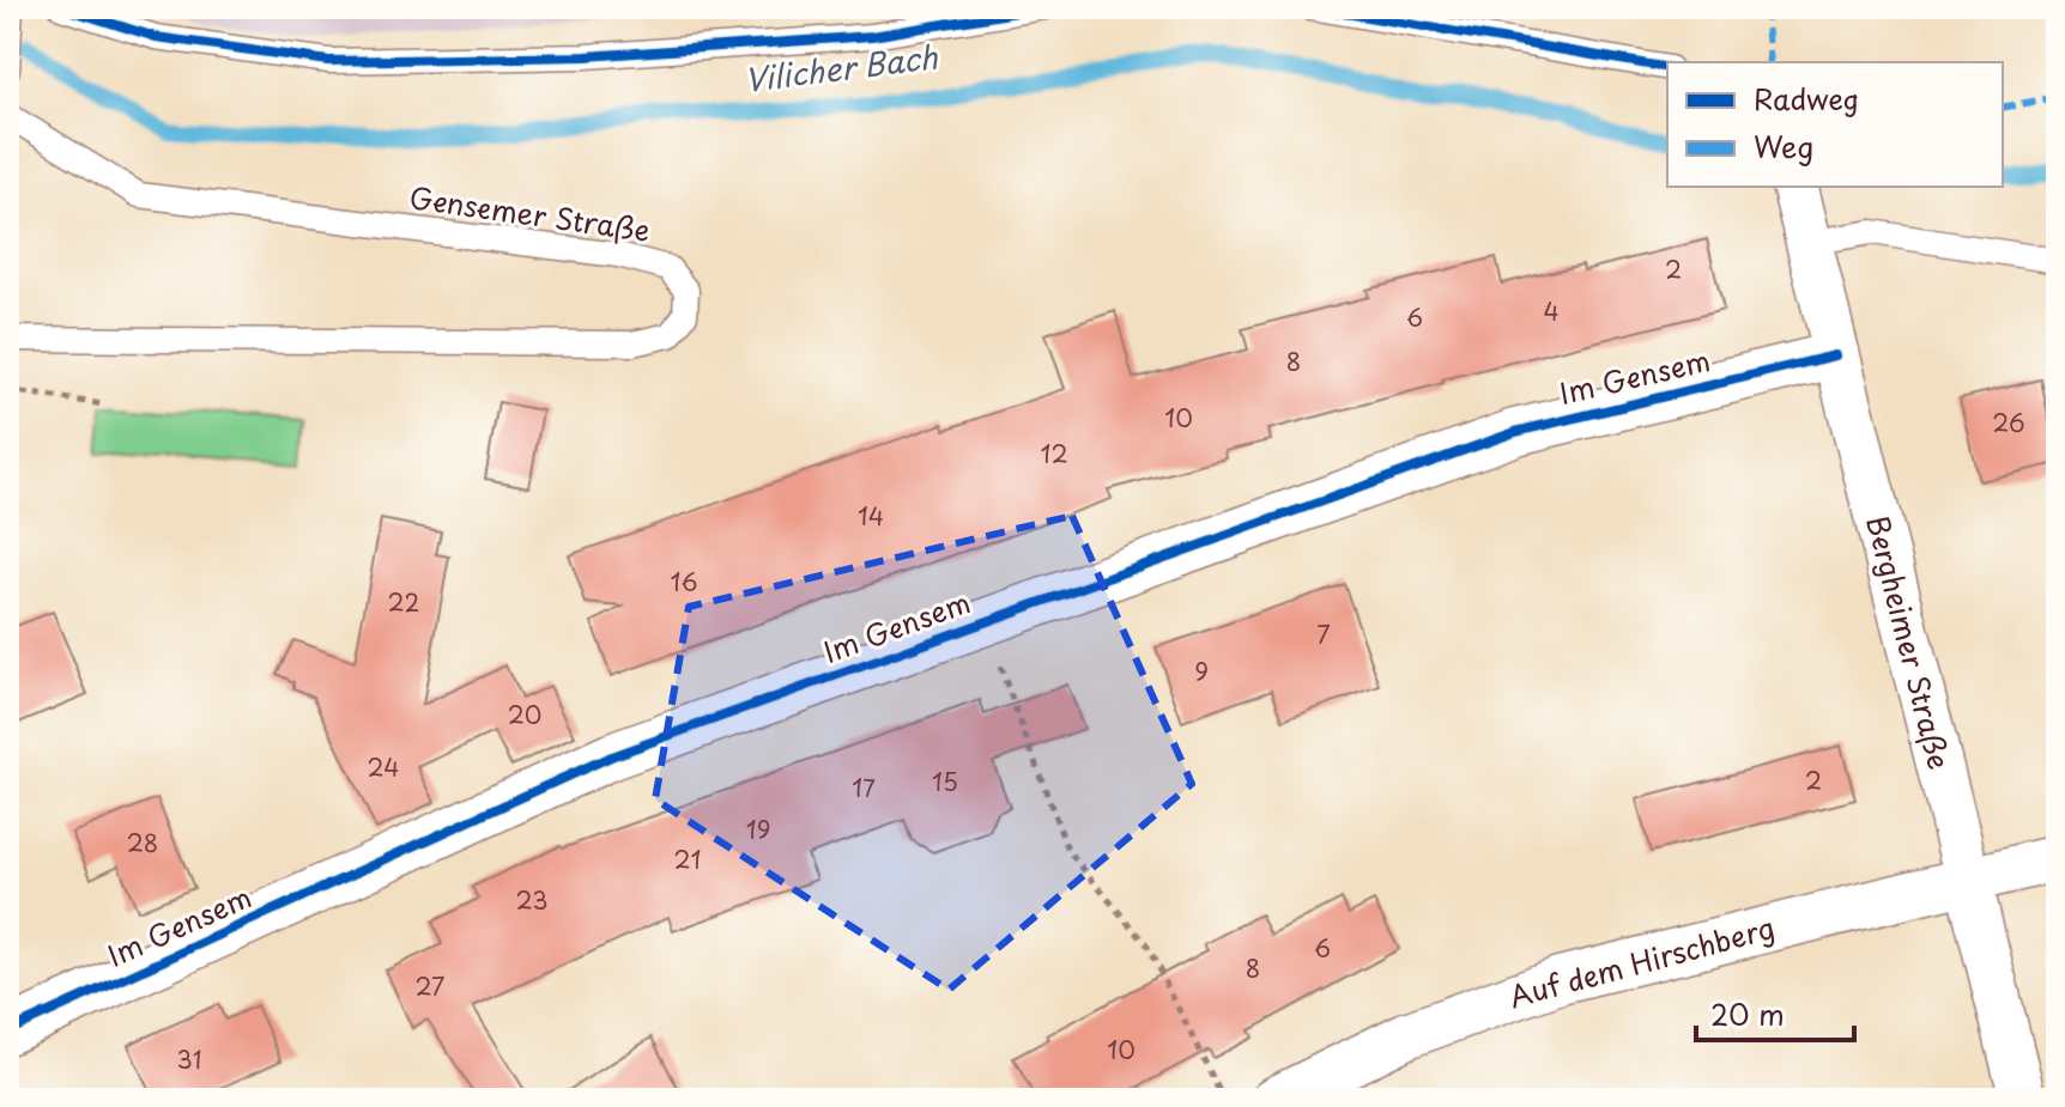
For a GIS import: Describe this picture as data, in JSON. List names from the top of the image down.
{
  "streets": {
    "street": ["Im Gensem", "Bergheimer Straße", "Auf dem Hirschberg"],
    "lane": ["Gensemer Straße"]
  },
  "crossings": [
    ["Im Gensem", "Bergheimer Straße"],
    ["Bergheimer Straße", "Auf dem Hirschberg"]
  ],
  "water": ["Vilicher Bach"],
  "house_numbers": [
    "2",
    "4",
    "6",
    "8",
    "10",
    "26",
    "12",
    "14",
    "16",
    "22",
    "7",
    "9",
    "20",
    "24",
    "2",
    "15",
    "17",
    "19",
    "28",
    "21",
    "23",
    "6",
    "8",
    "27",
    "10",
    "31"
  ],
  "legend": ["Radweg", "Weg"],
  "scale_bar": "20 m"
}
